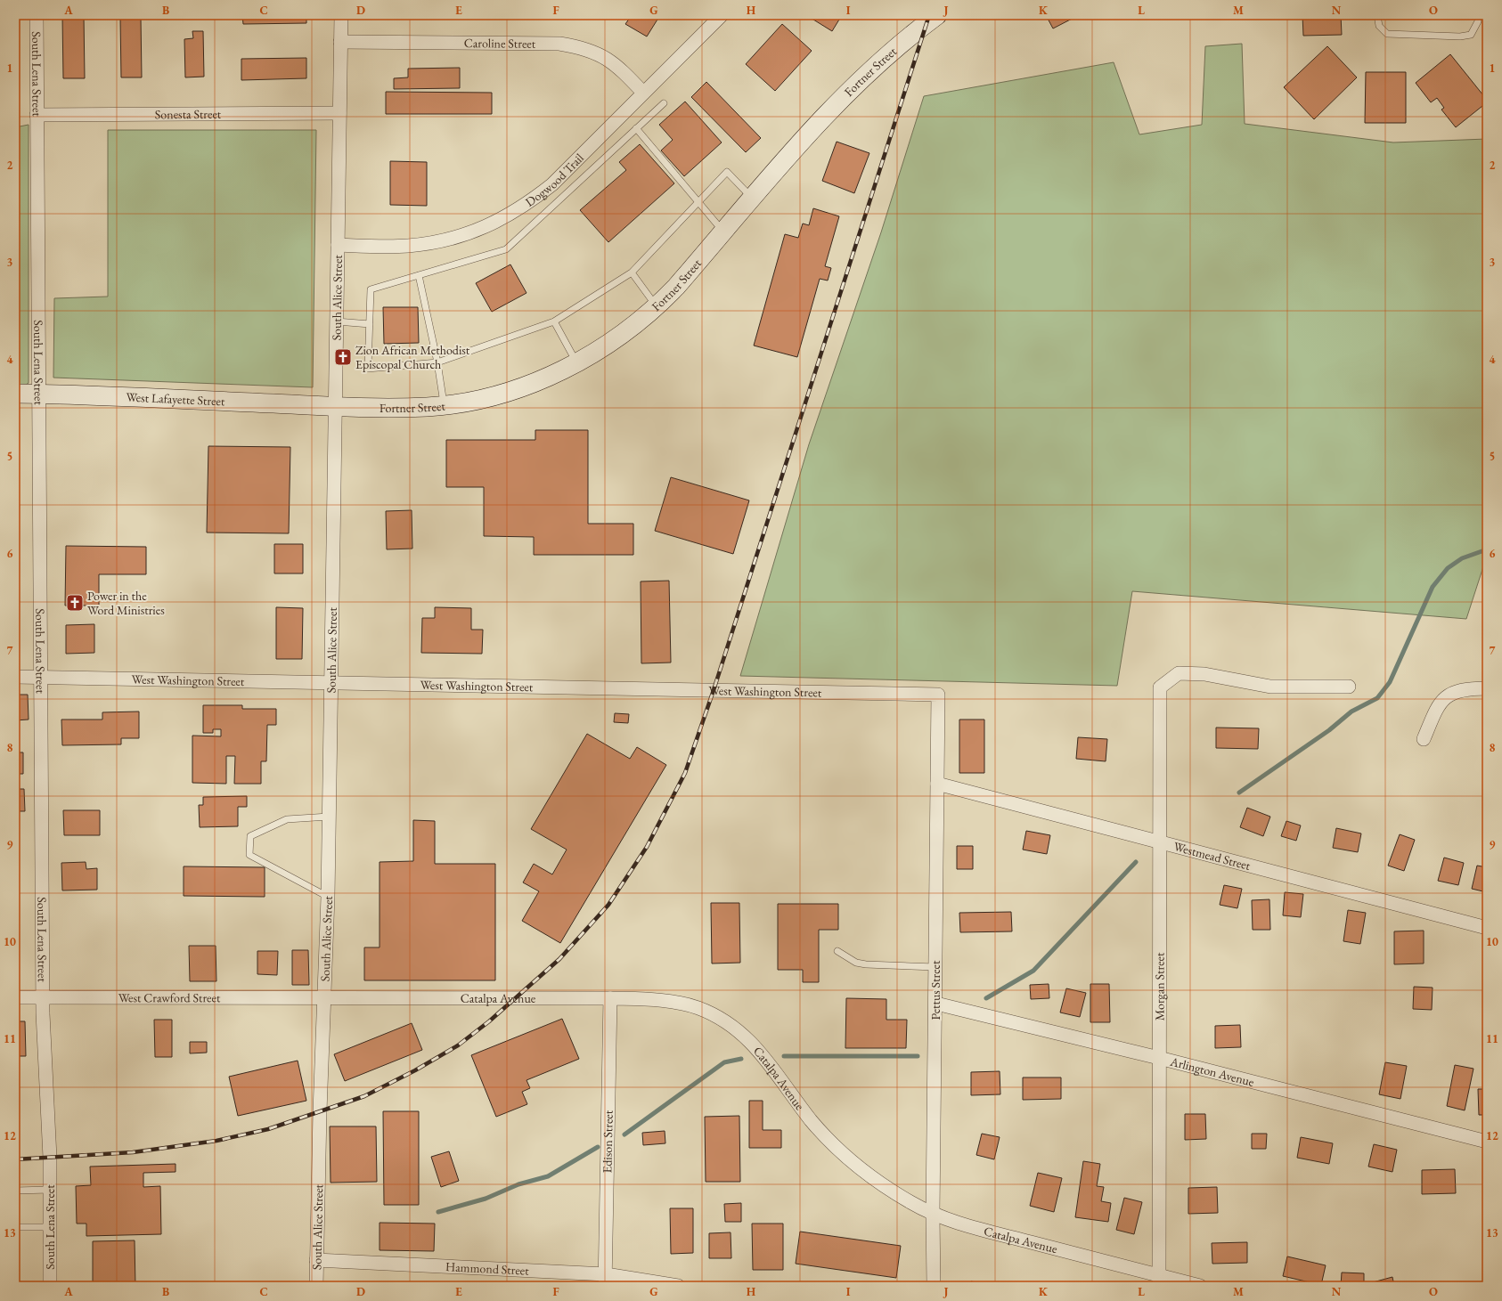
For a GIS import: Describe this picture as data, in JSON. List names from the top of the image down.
{
  "streets": {
    "street": [
      "Caroline Street",
      "Fortner Street",
      "South Lena Street",
      "Sonesta Street",
      "Dogwood Trail",
      "South Alice Street",
      "West Lafayette Street",
      "West Washington Street",
      "Westmead Street",
      "Morgan Street",
      "Pettus Street",
      "West Crawford Street",
      "Catalpa Avenue",
      "Arlington Avenue",
      "Edison Street",
      "Hammond Street"
    ]
  },
  "crossings": [
    ["Caroline Street", "Dogwood Trail"],
    ["Caroline Street", "South Alice Street"],
    ["Fortner Street", "South Alice Street"],
    ["Fortner Street", "West Lafayette Street"],
    ["South Lena Street", "Sonesta Street"],
    ["South Lena Street", "West Lafayette Street"],
    ["South Lena Street", "West Washington Street"],
    ["South Lena Street", "West Crawford Street"],
    ["Sonesta Street", "South Alice Street"],
    ["Dogwood Trail", "South Alice Street"],
    ["South Alice Street", "West Lafayette Street"],
    ["South Alice Street", "West Washington Street"],
    ["South Alice Street", "West Crawford Street"],
    ["South Alice Street", "Catalpa Avenue"],
    ["South Alice Street", "Hammond Street"],
    ["West Washington Street", "Pettus Street"],
    ["Westmead Street", "Morgan Street"],
    ["Westmead Street", "Pettus Street"],
    ["Morgan Street", "Catalpa Avenue"],
    ["Morgan Street", "Arlington Avenue"],
    ["Pettus Street", "Catalpa Avenue"],
    ["Pettus Street", "Arlington Avenue"],
    ["West Crawford Street", "Catalpa Avenue"],
    ["Catalpa Avenue", "Edison Street"],
    ["Edison Street", "Hammond Street"]
  ],
  "places": {
    "church": ["Zion African Methodist Episcopal Church", "Power in the Word Ministries"]
  },
  "grid": {
    "columns": [
      "A",
      "B",
      "C",
      "D",
      "E",
      "F",
      "G",
      "H",
      "I",
      "J",
      "K",
      "L",
      "M",
      "N",
      "O"
    ],
    "rows": [
      "1",
      "2",
      "3",
      "4",
      "5",
      "6",
      "7",
      "8",
      "9",
      "10",
      "11",
      "12",
      "13"
    ]
  }
}
